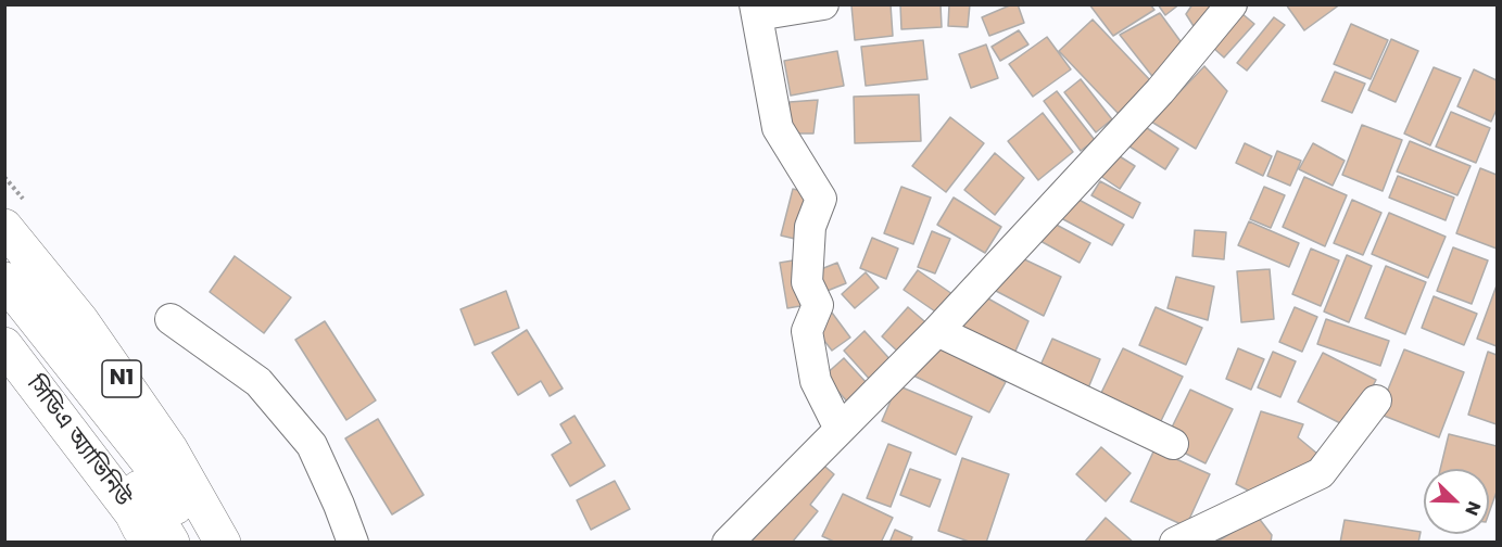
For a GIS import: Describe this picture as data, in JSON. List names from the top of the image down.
{
  "streets": {
    "highway": ["N1", "সিডিএ অ্যাভিনিউ"]
  },
  "north": "bottom right"
}
